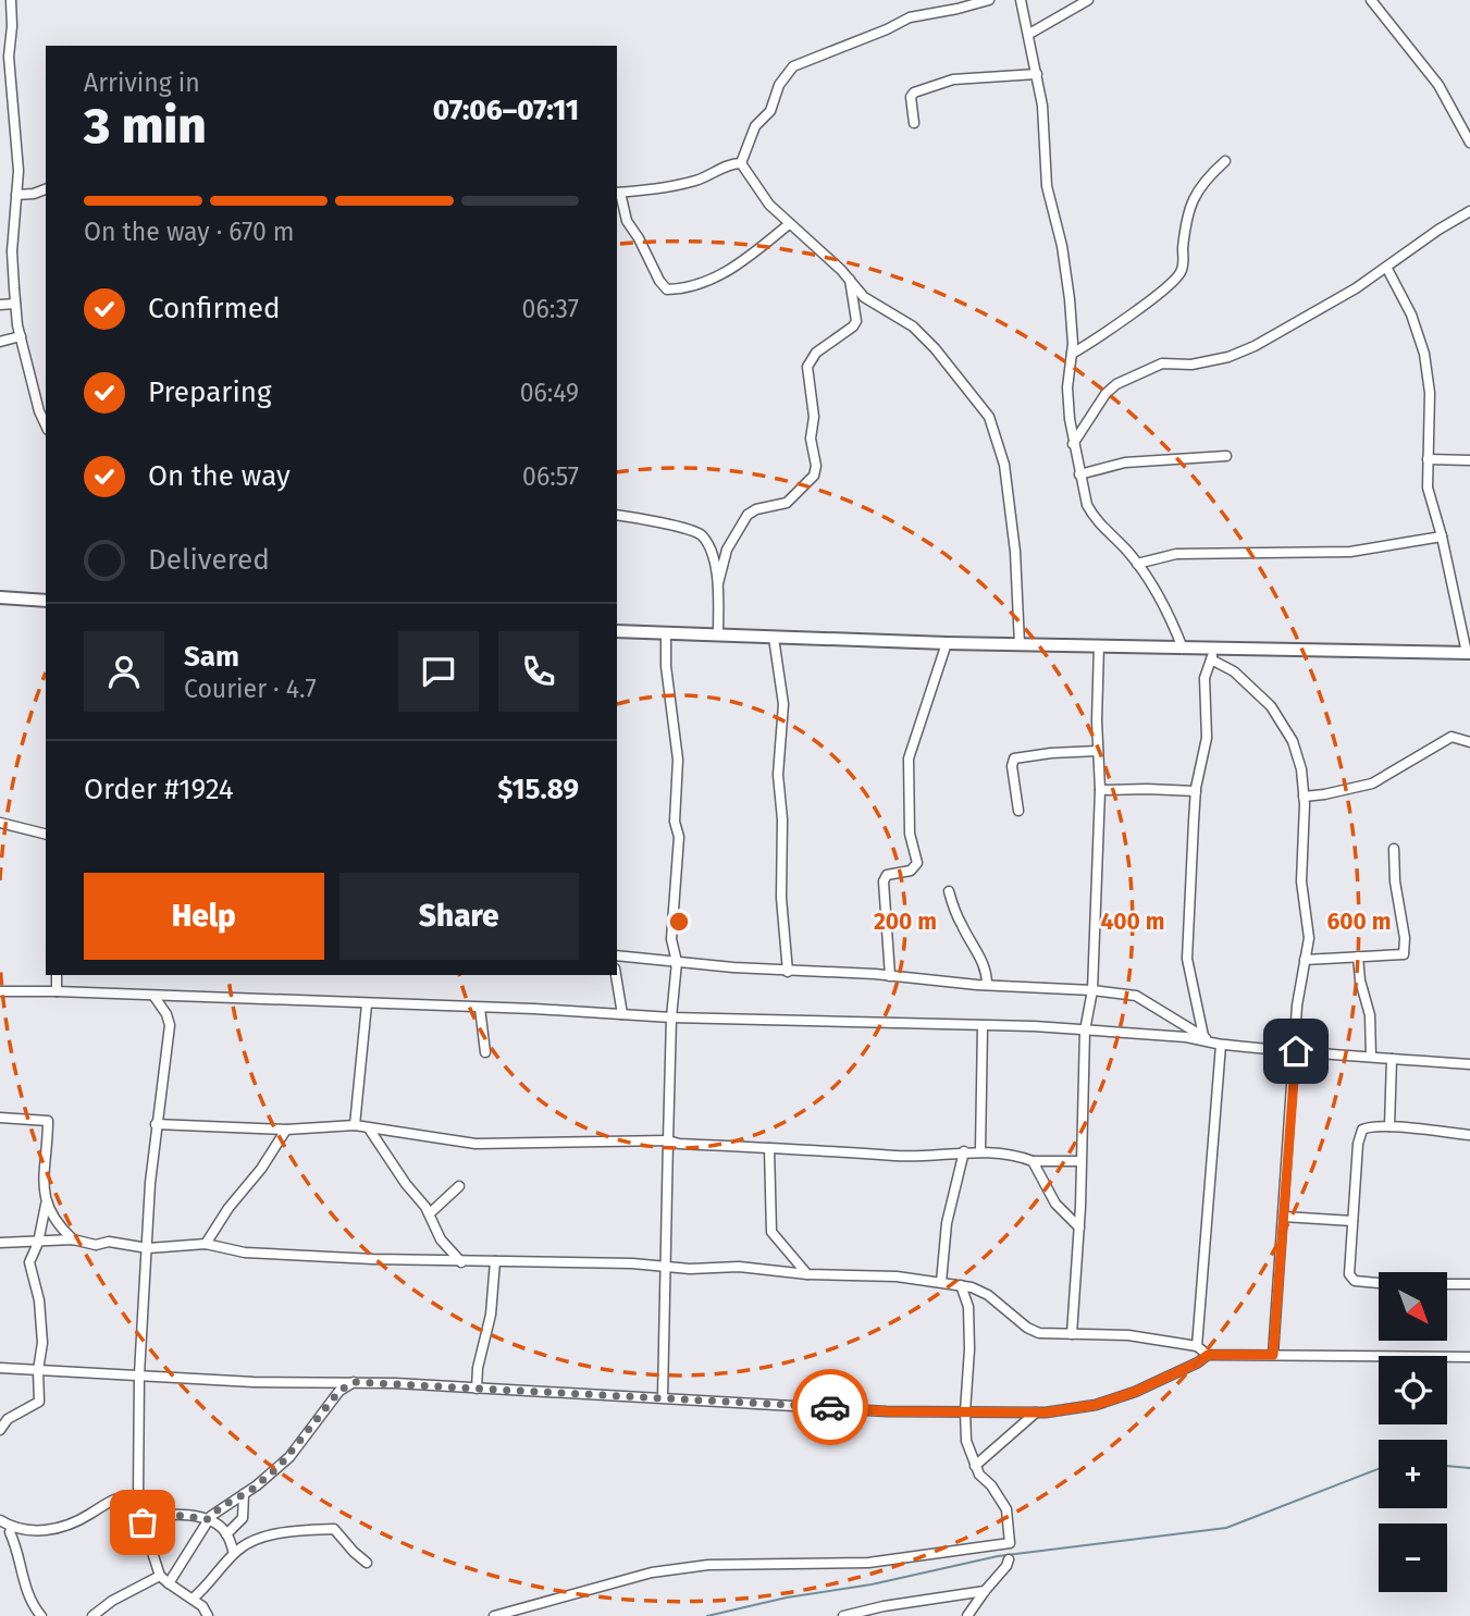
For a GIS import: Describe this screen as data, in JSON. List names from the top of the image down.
{
  "north": "bottom right",
  "page": {
    "heading": ["3 min", "Arriving in", "07:06–07:11"],
    "panel": [
      "Sam",
      "Courier · 4.7",
      "Order #1924",
      "$15.89"
    ],
    "bar": "On the way · 670 m",
    "list": [
      ["Confirmed", "06:37"],
      ["Preparing", "06:49"],
      ["On the way", "06:57"],
      "Delivered"
    ],
    "buttons": ["Help", "Share"],
    "map_buttons": ["+", "−"]
  },
  "rings": ["200 m", "400 m", "600 m"]
}
